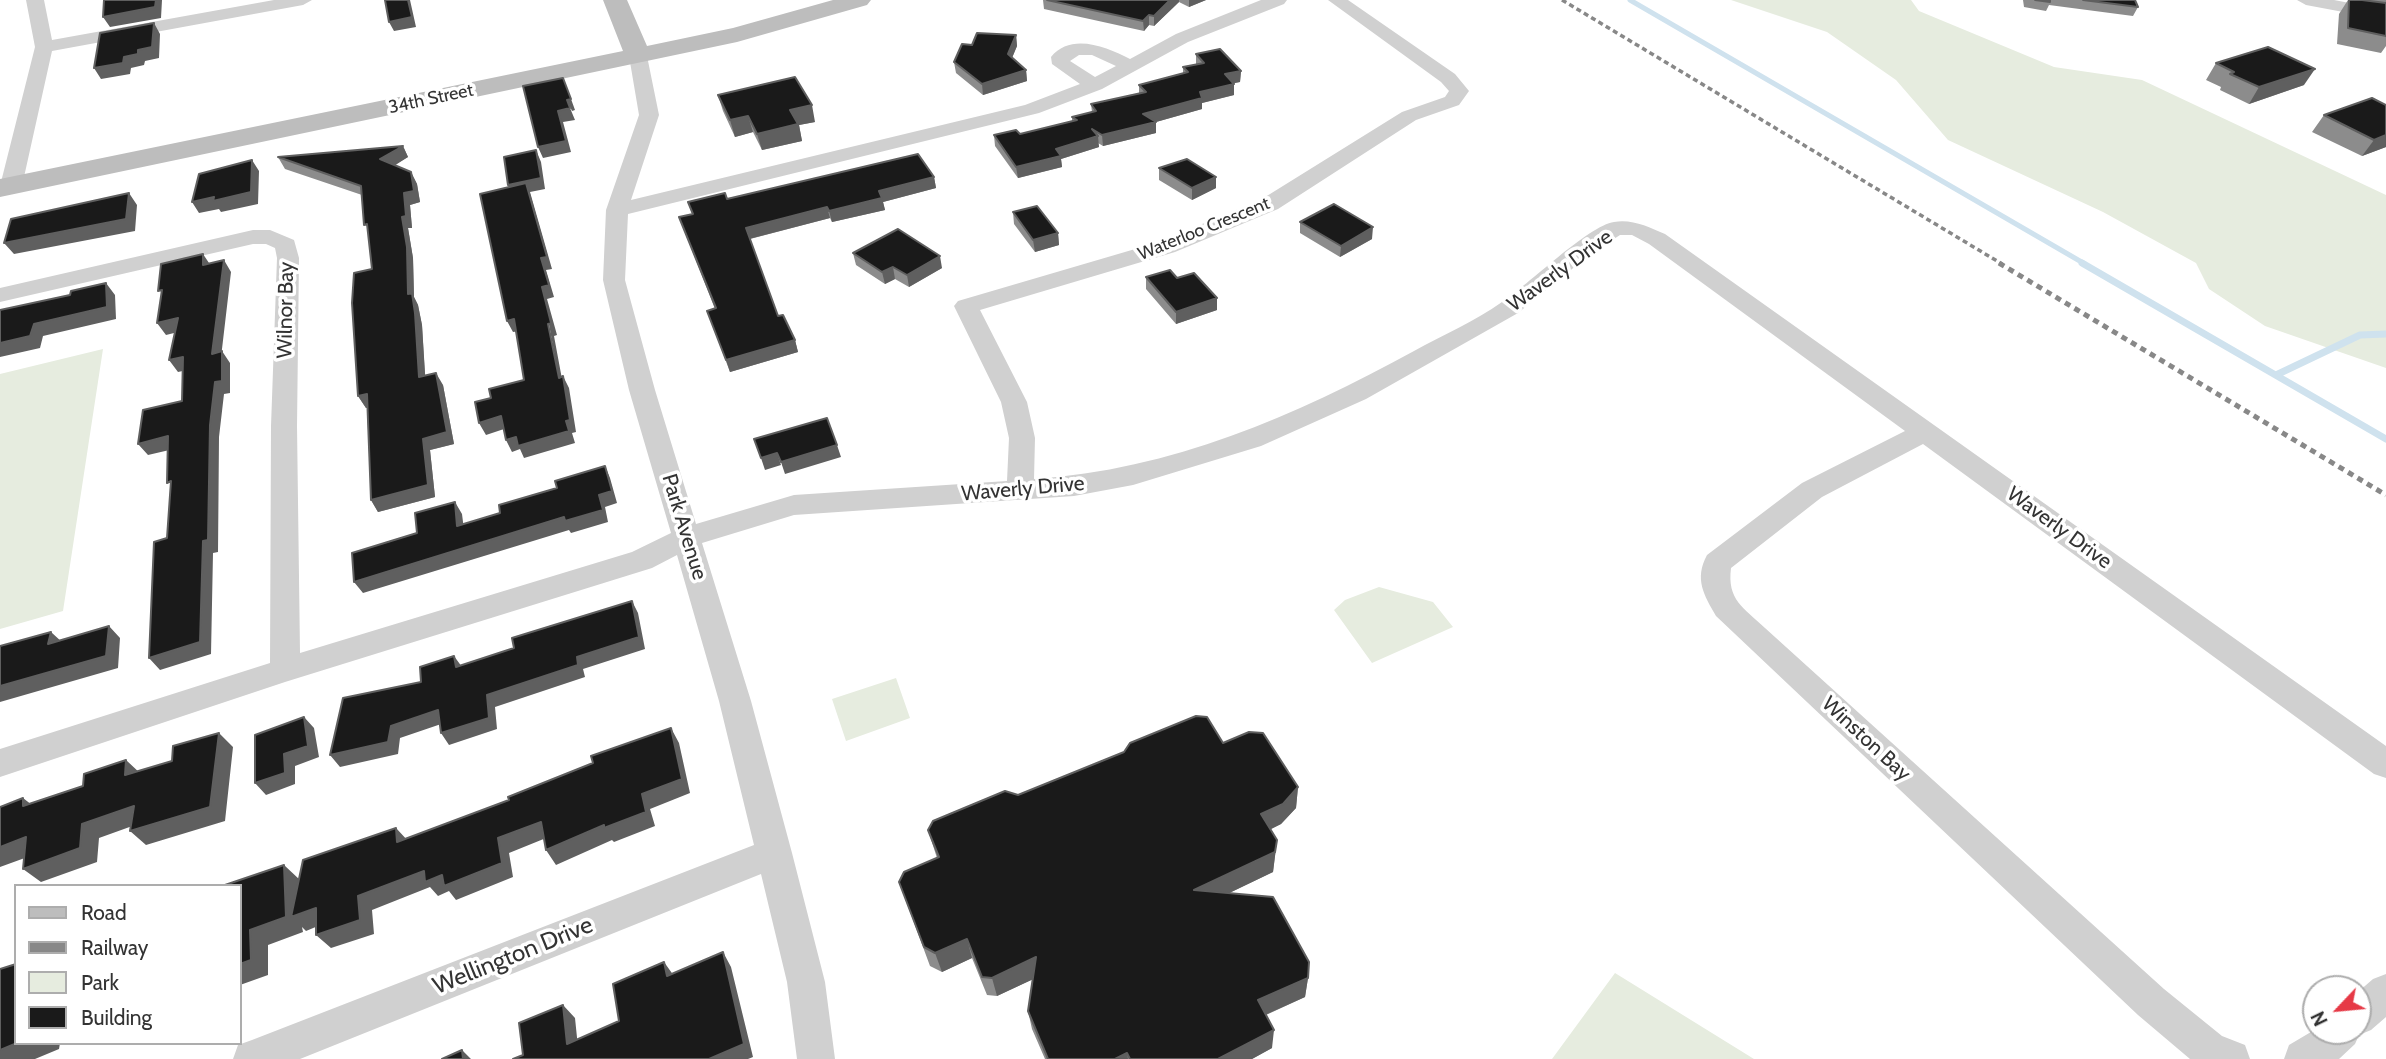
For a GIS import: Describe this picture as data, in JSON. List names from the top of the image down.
{
  "streets": {
    "main road": ["34th Street", "Park Avenue"],
    "street": [
      "Waterloo Crescent",
      "Waverly Drive",
      "Wilnor Bay",
      "Winston Bay",
      "Wellington Drive"
    ]
  },
  "crossings": [
    ["34th Street", "Park Avenue"],
    ["Waterloo Crescent", "Waverly Drive"],
    ["Waverly Drive", "Park Avenue"],
    ["Waverly Drive", "Winston Bay"],
    ["Park Avenue", "Wellington Drive"]
  ],
  "legend": [
    "Road",
    "Railway",
    "Park",
    "Building"
  ],
  "north": "bottom left"
}
